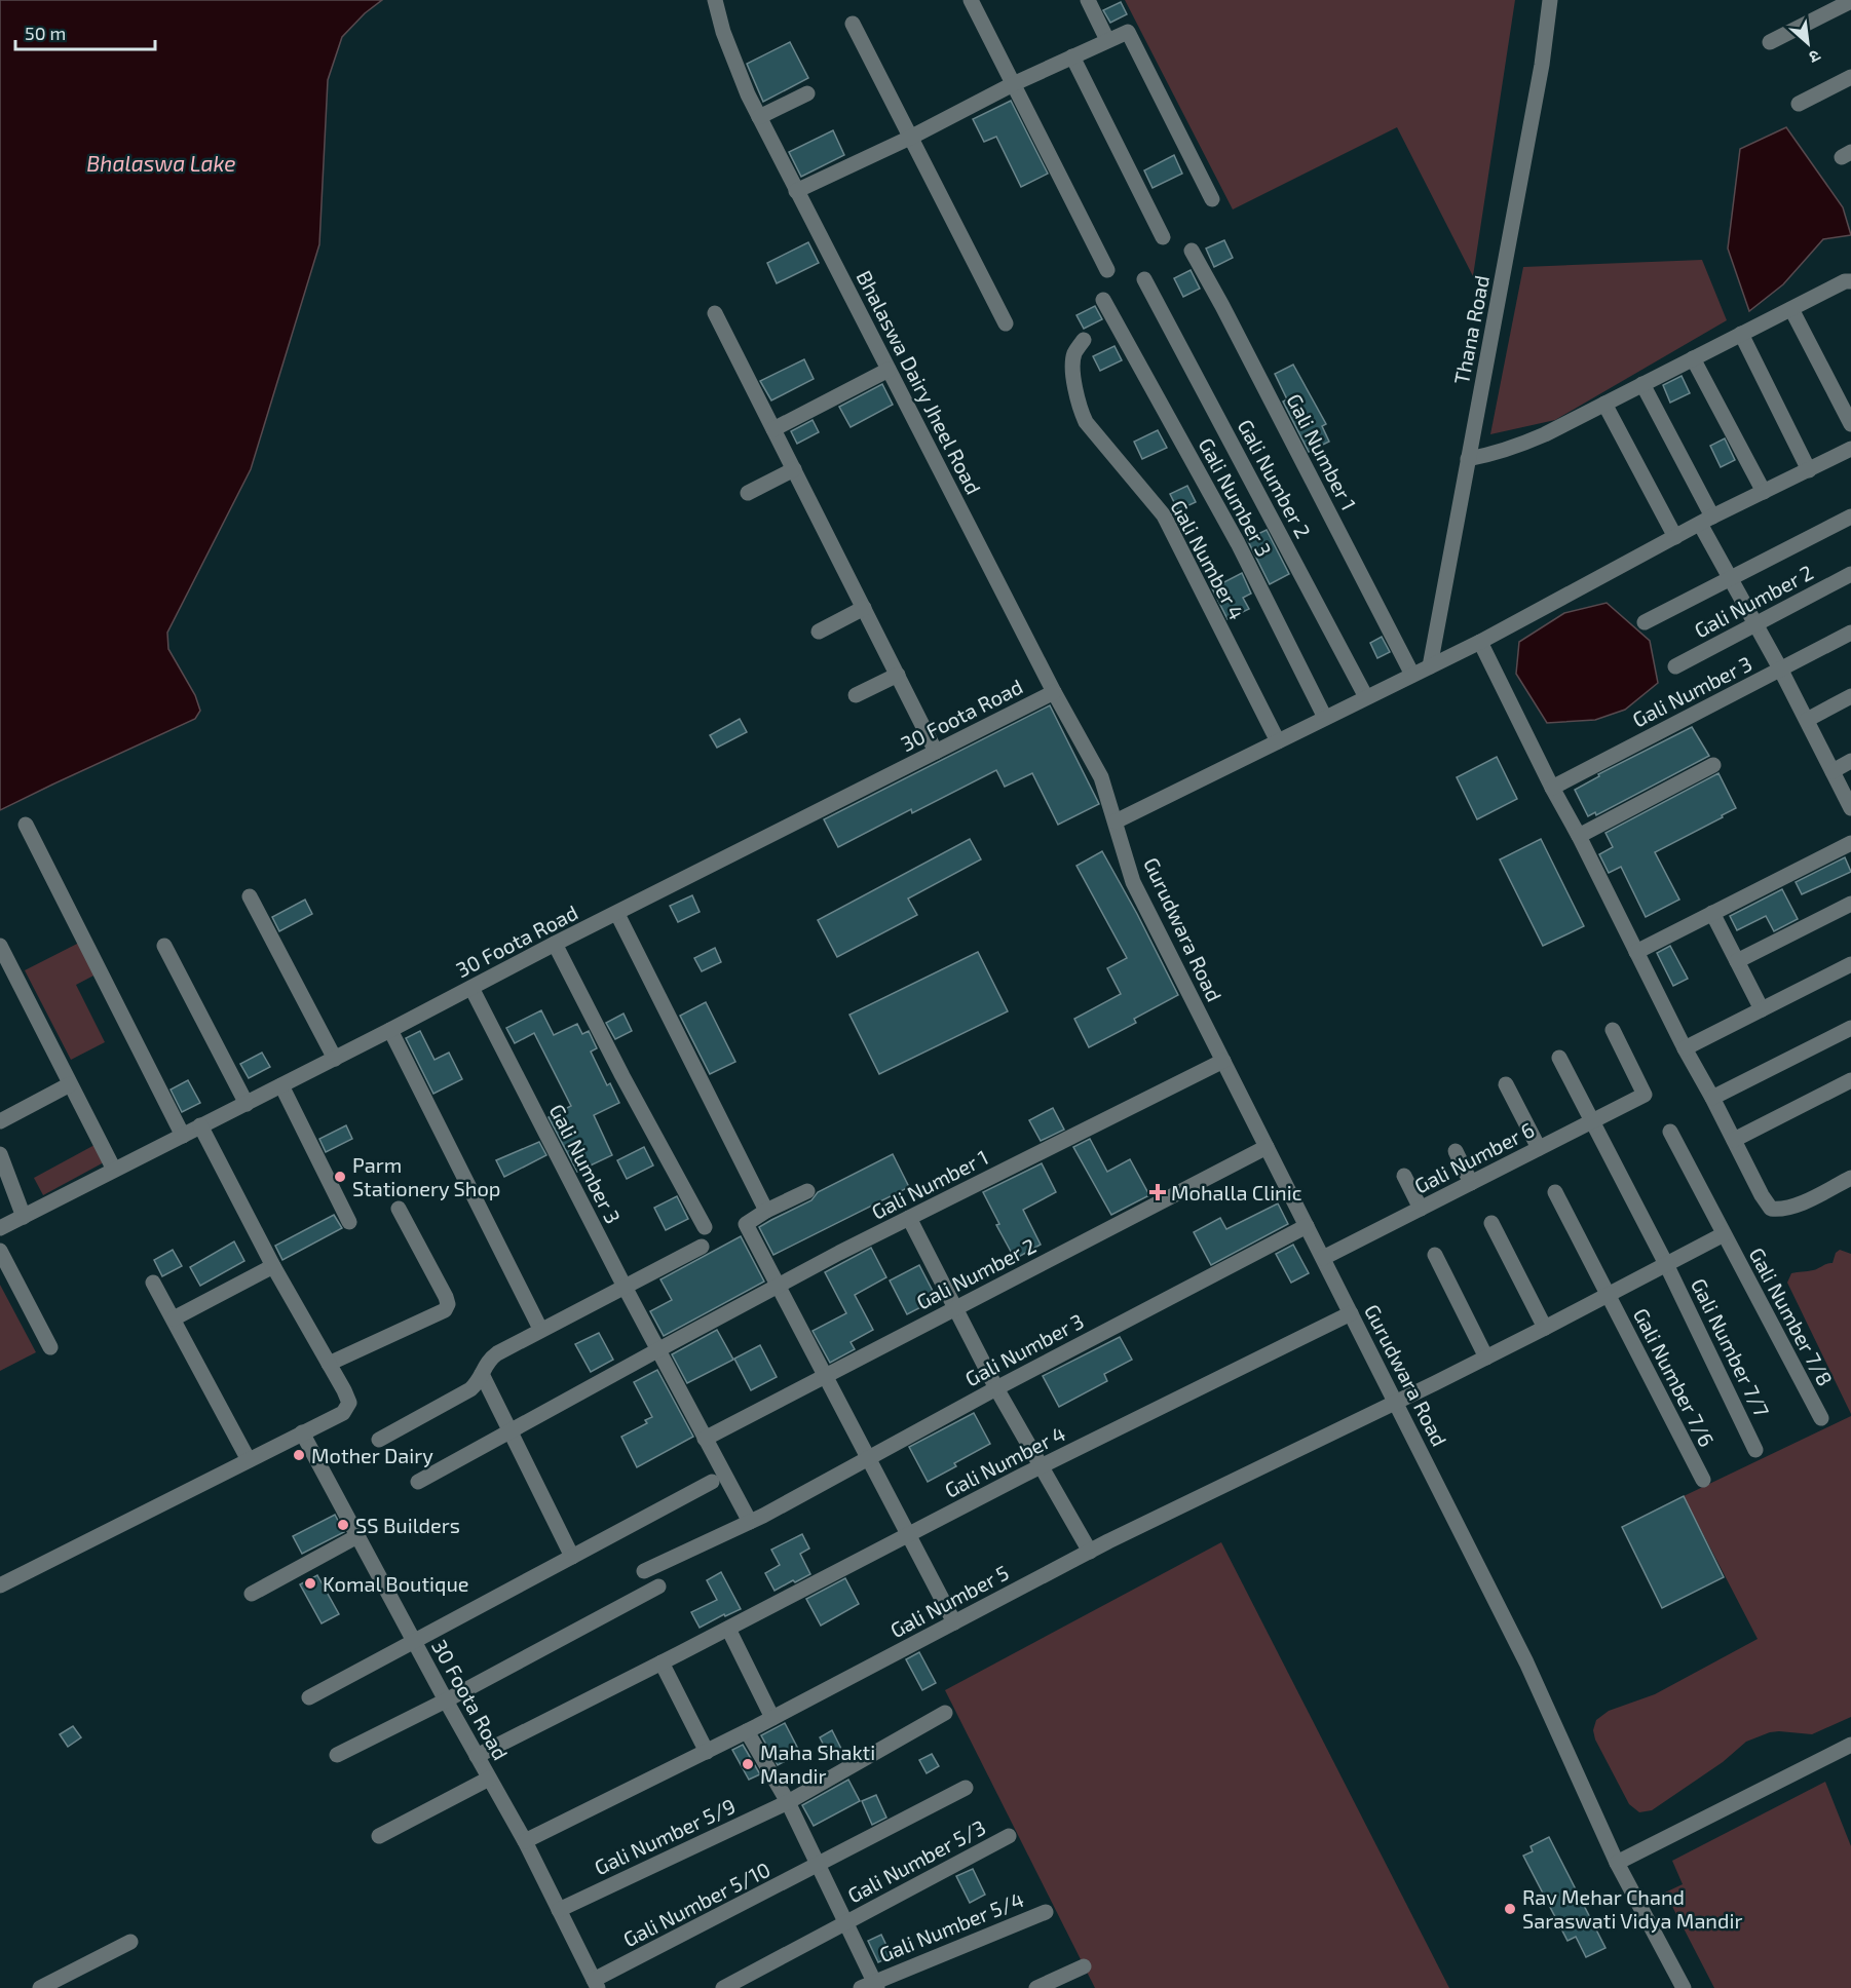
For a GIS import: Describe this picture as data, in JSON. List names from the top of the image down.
{
  "streets": {
    "street": [
      "Thana Road",
      "Bhalaswa Dairy Jheel Road",
      "Gali Number 1",
      "Gali Number 2",
      "Gali Number 3",
      "Gali Number 4",
      "30 Foota Road",
      "Gurudwara Road",
      "Gali Number 6",
      "Gali Number 7/8",
      "Gali Number 7/7",
      "Gali Number 7/6",
      "Gali Number 5",
      "Gali Number 5/9",
      "Gali Number 5/3",
      "Gali Number 5/10",
      "Gali Number 5/4"
    ]
  },
  "crossings": [
    ["Bhalaswa Dairy Jheel Road", "30 Foota Road"],
    ["Bhalaswa Dairy Jheel Road", "Gurudwara Road"],
    ["Gali Number 1", "Gali Number 3"],
    ["Gali Number 1", "Gurudwara Road"],
    ["Gali Number 2", "Gali Number 3"],
    ["Gali Number 2", "Gurudwara Road"],
    ["Gali Number 3", "30 Foota Road"],
    ["Gali Number 3", "Gurudwara Road"],
    ["Gali Number 4", "30 Foota Road"],
    ["Gali Number 4", "Gurudwara Road"],
    ["30 Foota Road", "Gali Number 5"],
    ["30 Foota Road", "Gali Number 5/9"],
    ["30 Foota Road", "Gali Number 5/10"],
    ["Gurudwara Road", "Gali Number 6"],
    ["Gurudwara Road", "Gali Number 5"],
    ["Gali Number 6", "Gali Number 7/7"],
    ["Gali Number 7/8", "Gali Number 5"],
    ["Gali Number 7/7", "Gali Number 5"],
    ["Gali Number 7/6", "Gali Number 5"]
  ],
  "water": ["Bhalaswa Lake"],
  "places": {
    "other": [
      "Parm Stationery Shop",
      "Mother Dairy",
      "SS Builders",
      "Komal Boutique",
      "Maha Shakti Mandir",
      "Rav Mehar Chand Saraswati Vidya Mandir"
    ],
    "health": ["Mohalla Clinic"]
  },
  "scale_bar": "50 m",
  "north": "bottom right"
}
